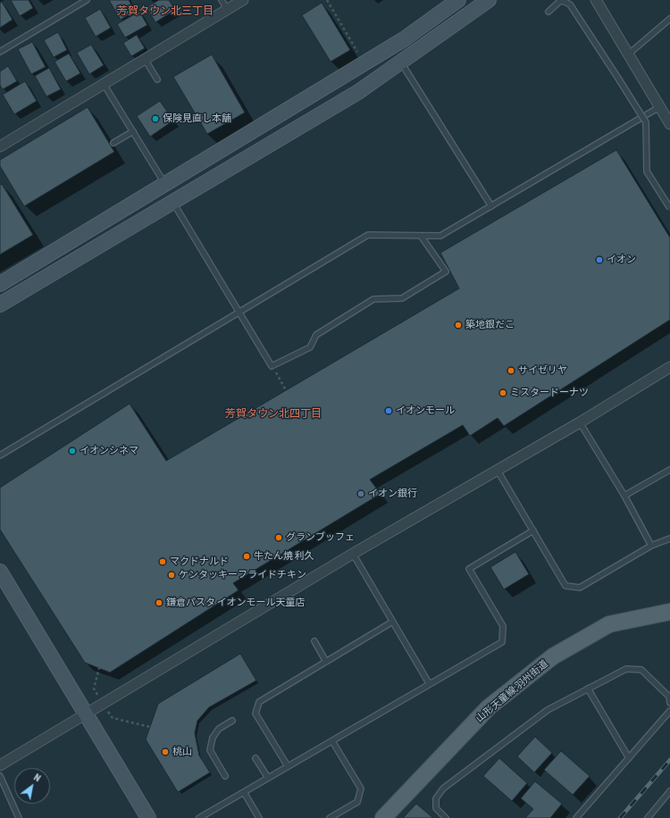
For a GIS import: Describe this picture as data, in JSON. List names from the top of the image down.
{
  "streets": {
    "main road": ["山形天童線;羽州街道"]
  },
  "districts": ["芳賀タウン北三丁目", "芳賀タウン北四丁目"],
  "places": [
    "保険見直し本舗",
    "イオン",
    "築地銀だこ",
    "サイゼリヤ",
    "ミスタードーナツ",
    "イオンモール",
    "イオンシネマ",
    "イオン銀行",
    "グランブッフェ",
    "牛たん焼 利久",
    "マクドナルド",
    "ケンタッキーフライドチキン",
    "鎌倉パスタ イオンモール天童店",
    "桃山"
  ],
  "north": "top right"
}
